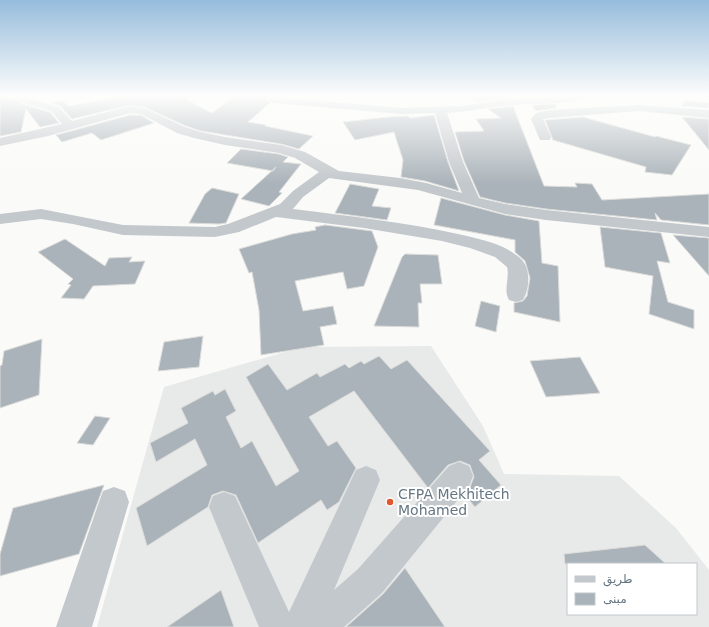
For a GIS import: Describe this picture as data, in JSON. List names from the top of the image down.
{
  "places": ["CFPA Mekhitech Mohamed"],
  "legend": ["طريق", "مبنى"]
}
